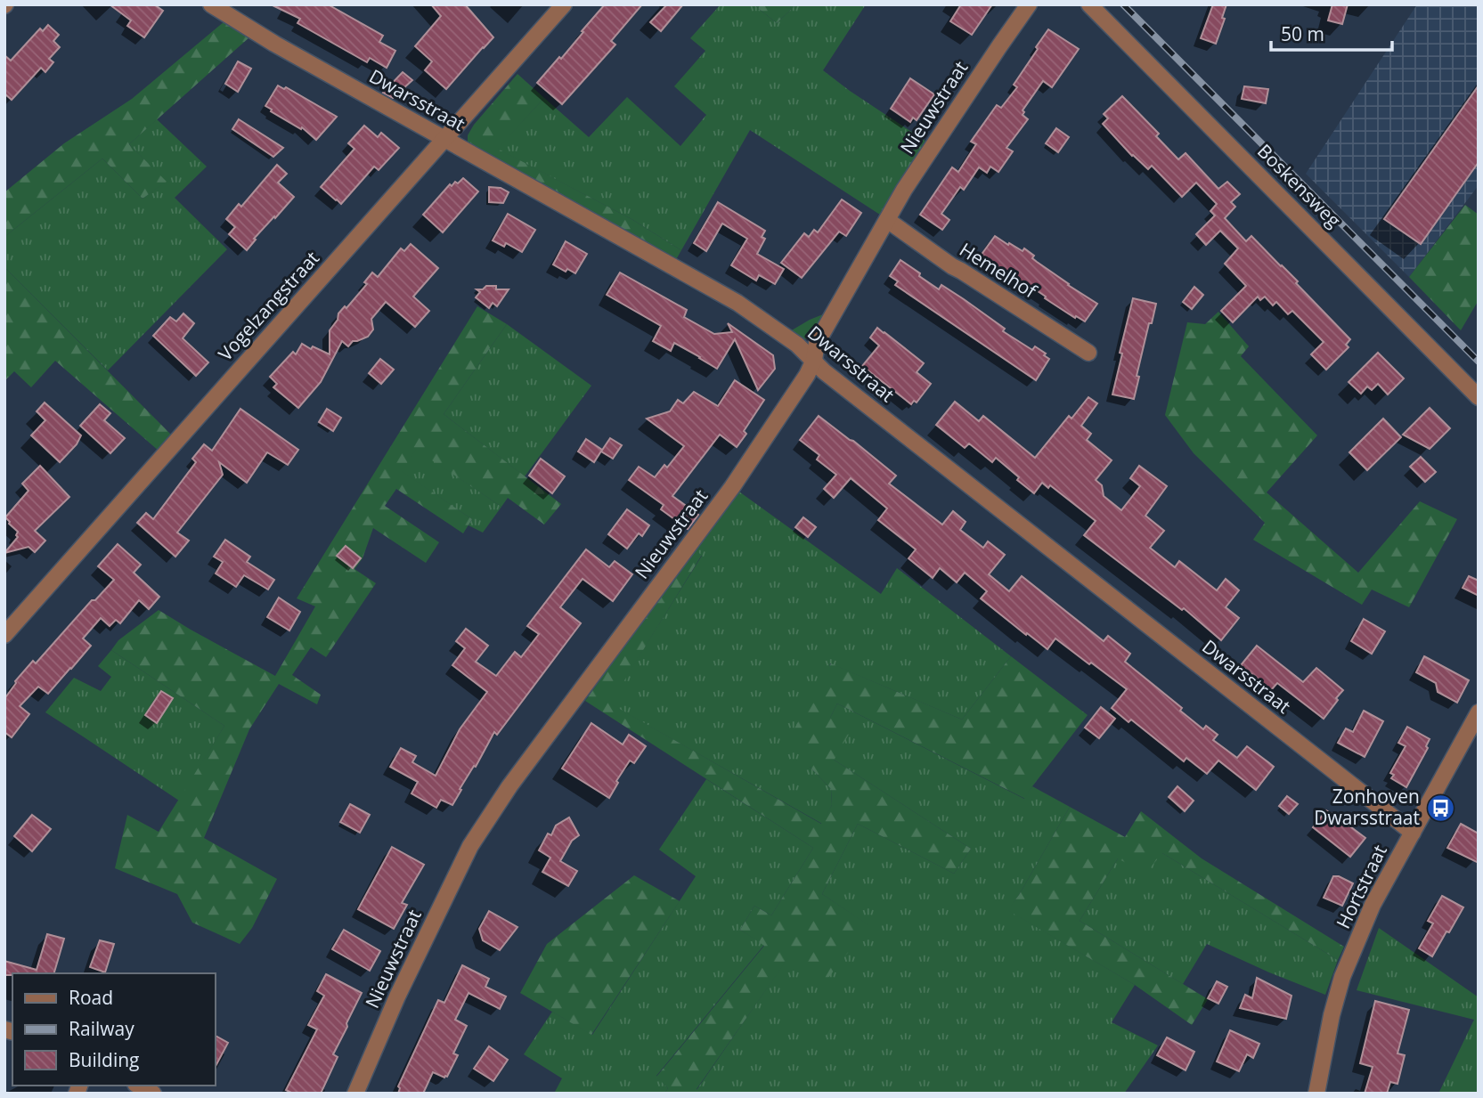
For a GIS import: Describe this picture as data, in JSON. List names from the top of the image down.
{
  "streets": {
    "street": [
      "Dwarsstraat",
      "Nieuwstraat",
      "Boskensweg",
      "Hemelhof",
      "Vogelzangstraat",
      "Hortstraat"
    ]
  },
  "crossings": [
    ["Dwarsstraat", "Nieuwstraat"],
    ["Dwarsstraat", "Vogelzangstraat"],
    ["Dwarsstraat", "Hortstraat"],
    ["Nieuwstraat", "Hemelhof"]
  ],
  "places": {
    "bus stop": ["Zonhoven Dwarsstraat"]
  },
  "legend": ["Road", "Railway", "Building"],
  "scale_bar": "50 m"
}
